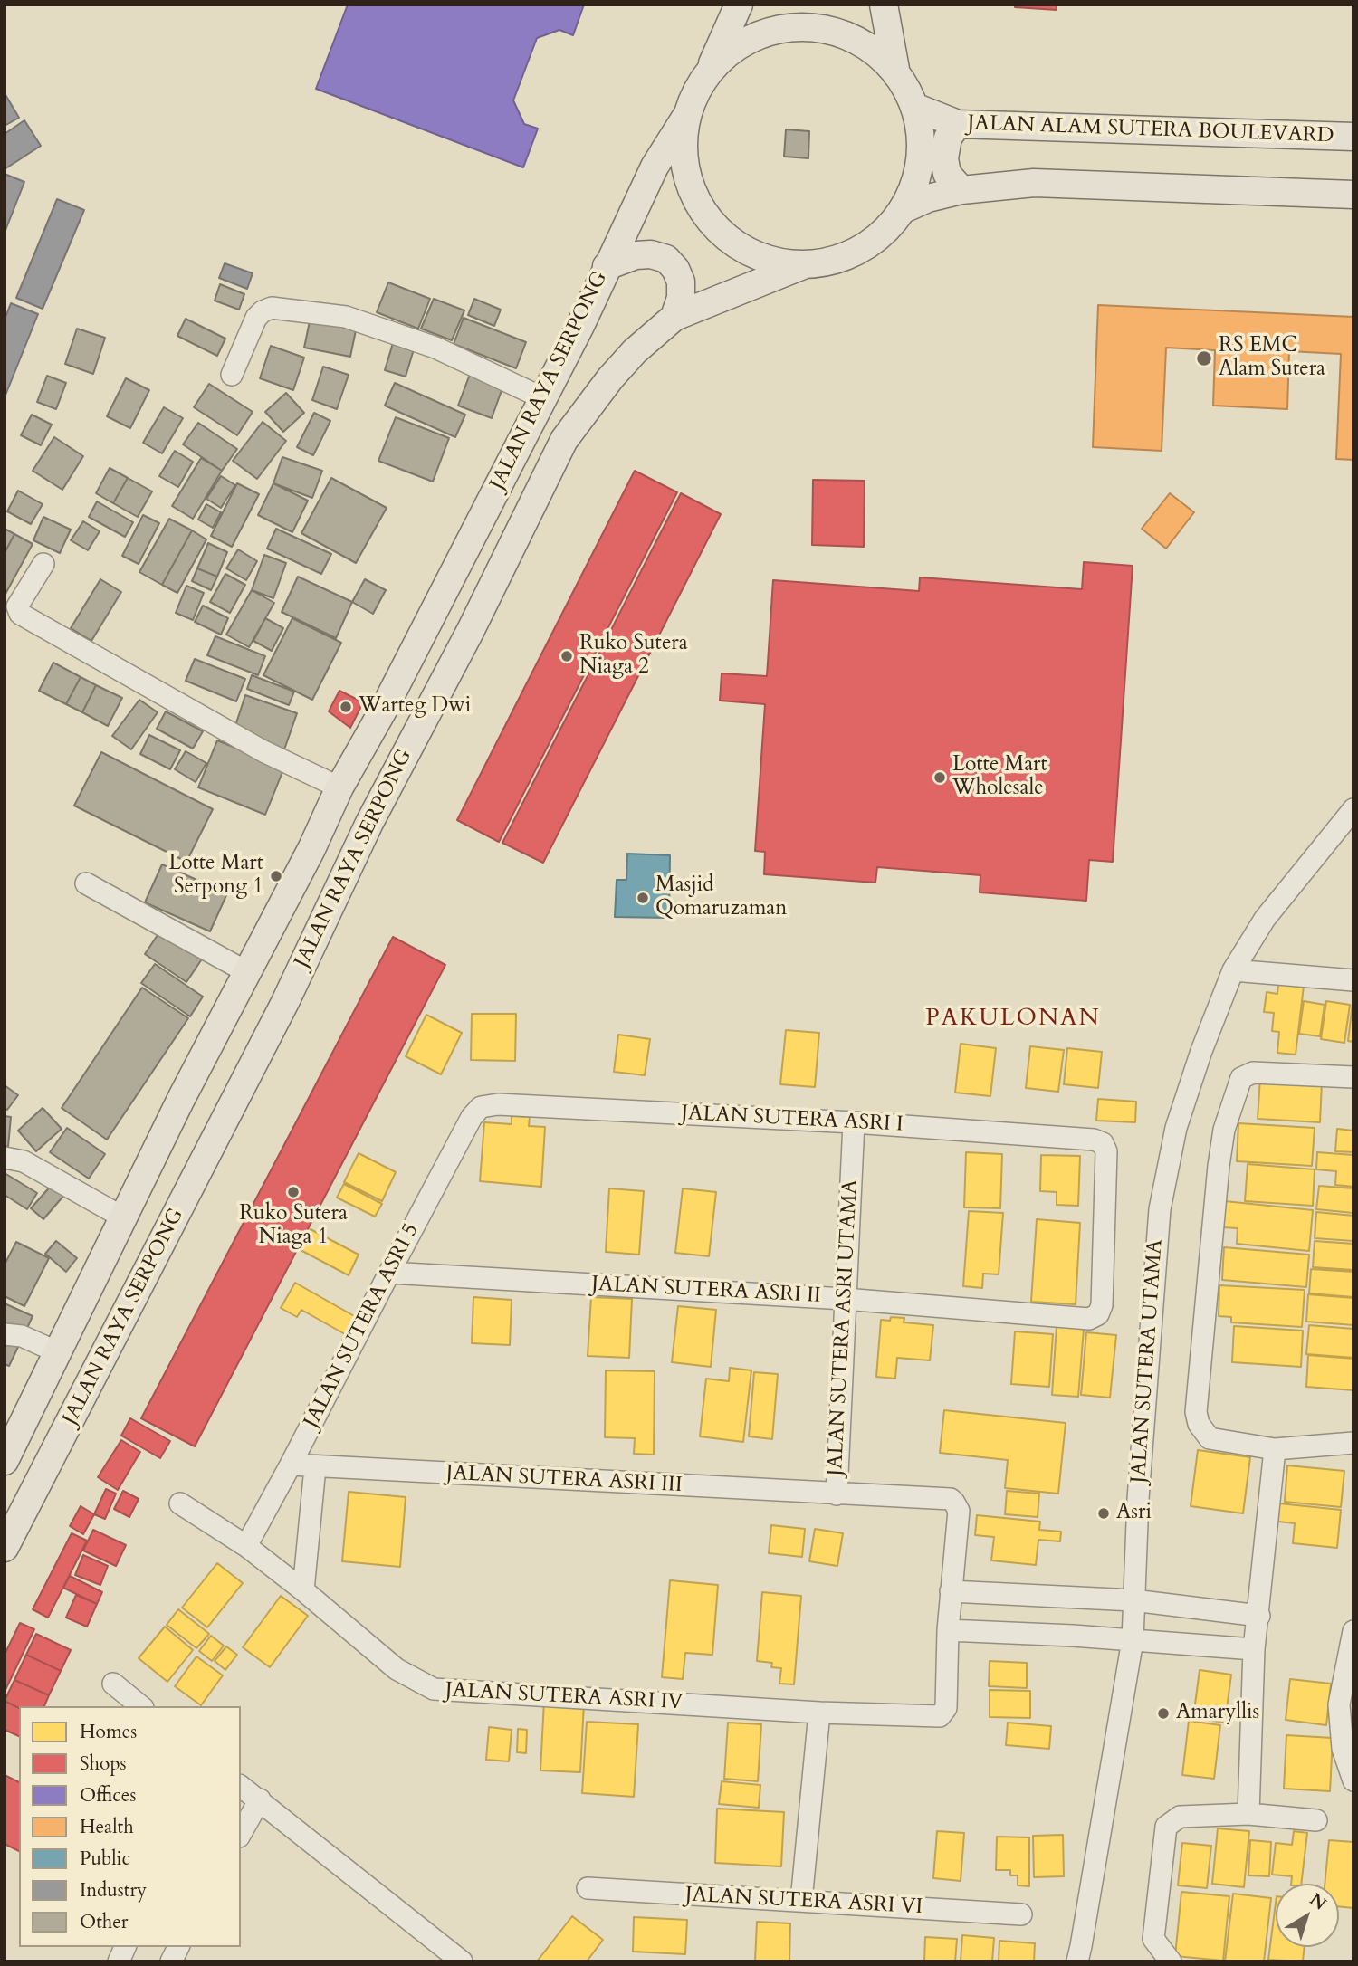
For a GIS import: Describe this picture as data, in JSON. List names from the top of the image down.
{
  "streets": {
    "main road": ["JALAN ALAM SUTERA BOULEVARD", "JALAN RAYA SERPONG"],
    "street": [
      "JALAN SUTERA ASRI I",
      "JALAN SUTERA ASRI II",
      "JALAN SUTERA ASRI 5",
      "JALAN SUTERA ASRI UTAMA",
      "JALAN SUTERA UTAMA",
      "JALAN SUTERA ASRI III",
      "JALAN SUTERA ASRI IV",
      "JALAN SUTERA ASRI VI"
    ]
  },
  "crossings": [
    ["JALAN SUTERA ASRI I", "JALAN SUTERA ASRI II"],
    ["JALAN SUTERA ASRI I", "JALAN SUTERA ASRI 5"],
    ["JALAN SUTERA ASRI I", "JALAN SUTERA ASRI UTAMA"],
    ["JALAN SUTERA ASRI II", "JALAN SUTERA ASRI 5"],
    ["JALAN SUTERA ASRI II", "JALAN SUTERA ASRI UTAMA"],
    ["JALAN SUTERA ASRI 5", "JALAN SUTERA ASRI III"],
    ["JALAN SUTERA ASRI 5", "JALAN SUTERA ASRI IV"],
    ["JALAN SUTERA ASRI UTAMA", "JALAN SUTERA ASRI III"],
    ["JALAN SUTERA ASRI UTAMA", "JALAN SUTERA ASRI IV"]
  ],
  "districts": ["PAKULONAN"],
  "places": [
    "RS EMC Alam Sutera",
    "Ruko Sutera Niaga 2",
    "Warteg Dwi",
    "Lotte Mart Wholesale",
    "Lotte Mart Serpong 1",
    "Masjid Qomaruzaman",
    "Ruko Sutera Niaga 1",
    "Asri",
    "Amaryllis"
  ],
  "legend": [
    "Homes",
    "Shops",
    "Offices",
    "Health",
    "Public",
    "Industry",
    "Other"
  ],
  "north": "top right"
}
